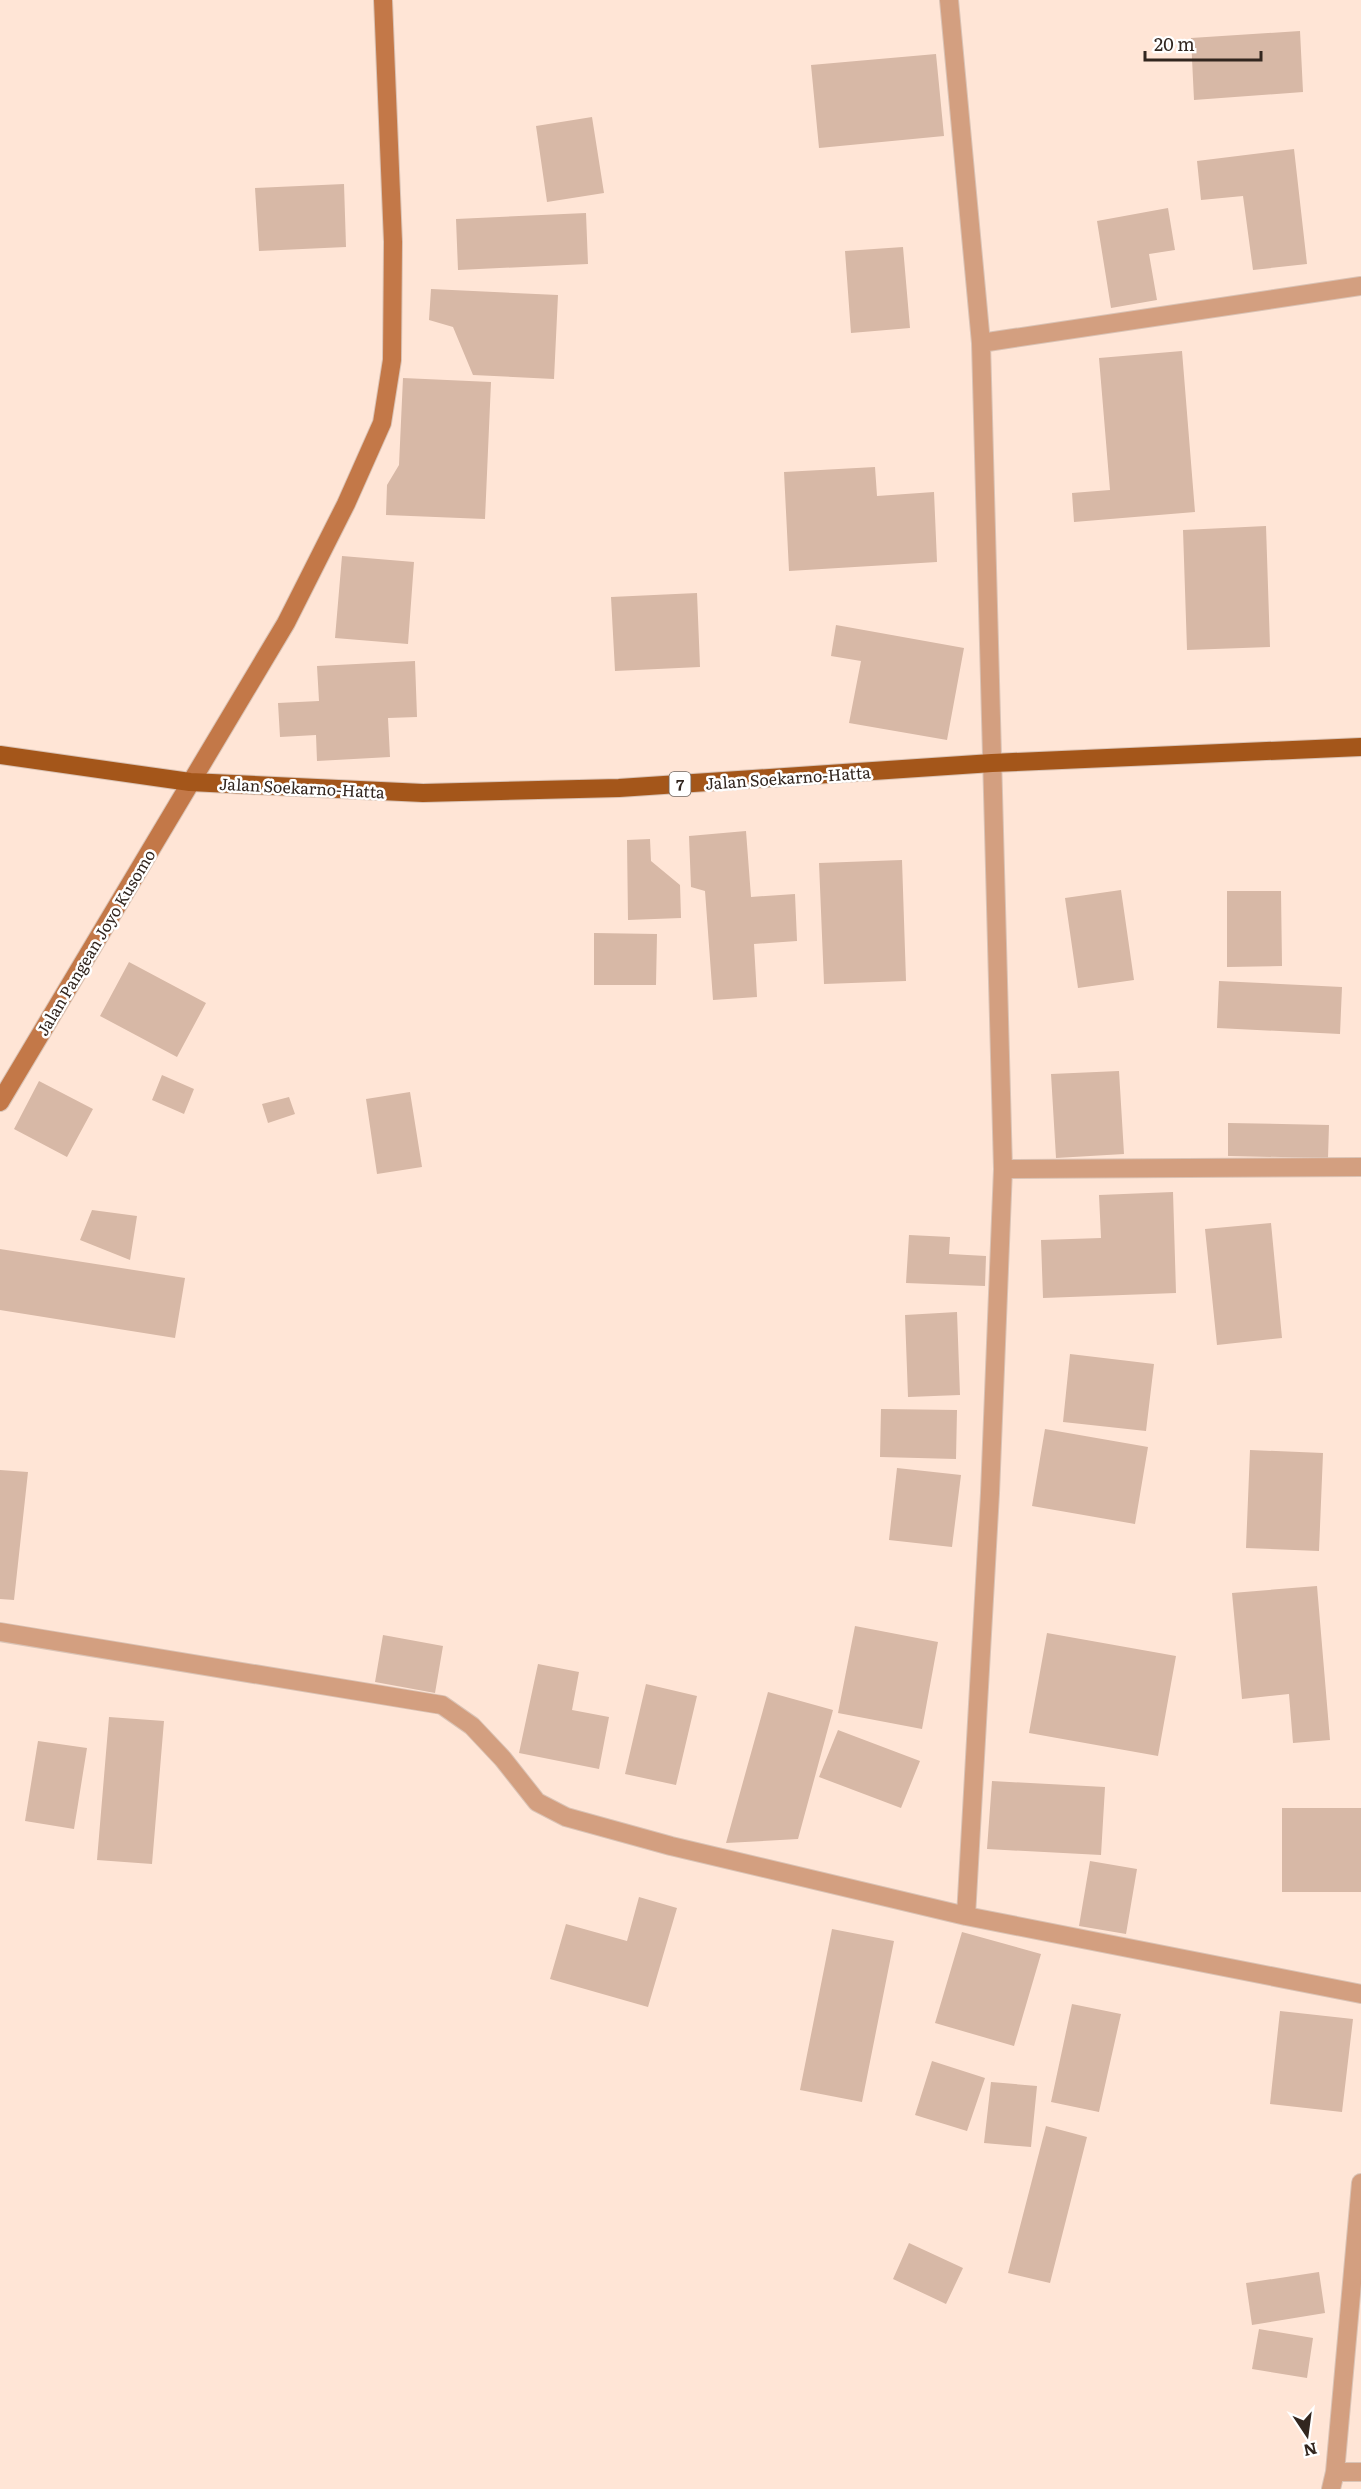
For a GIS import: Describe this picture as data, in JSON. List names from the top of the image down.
{
  "streets": {
    "highway": ["Jalan Soekarno-Hatta", "7"],
    "main road": ["Jalan Pangean Joyo Kusomo"]
  },
  "crossings": [
    ["Jalan Soekarno-Hatta", "Jalan Pangean Joyo Kusomo"]
  ],
  "scale_bar": "20 m",
  "north": "bottom"
}
